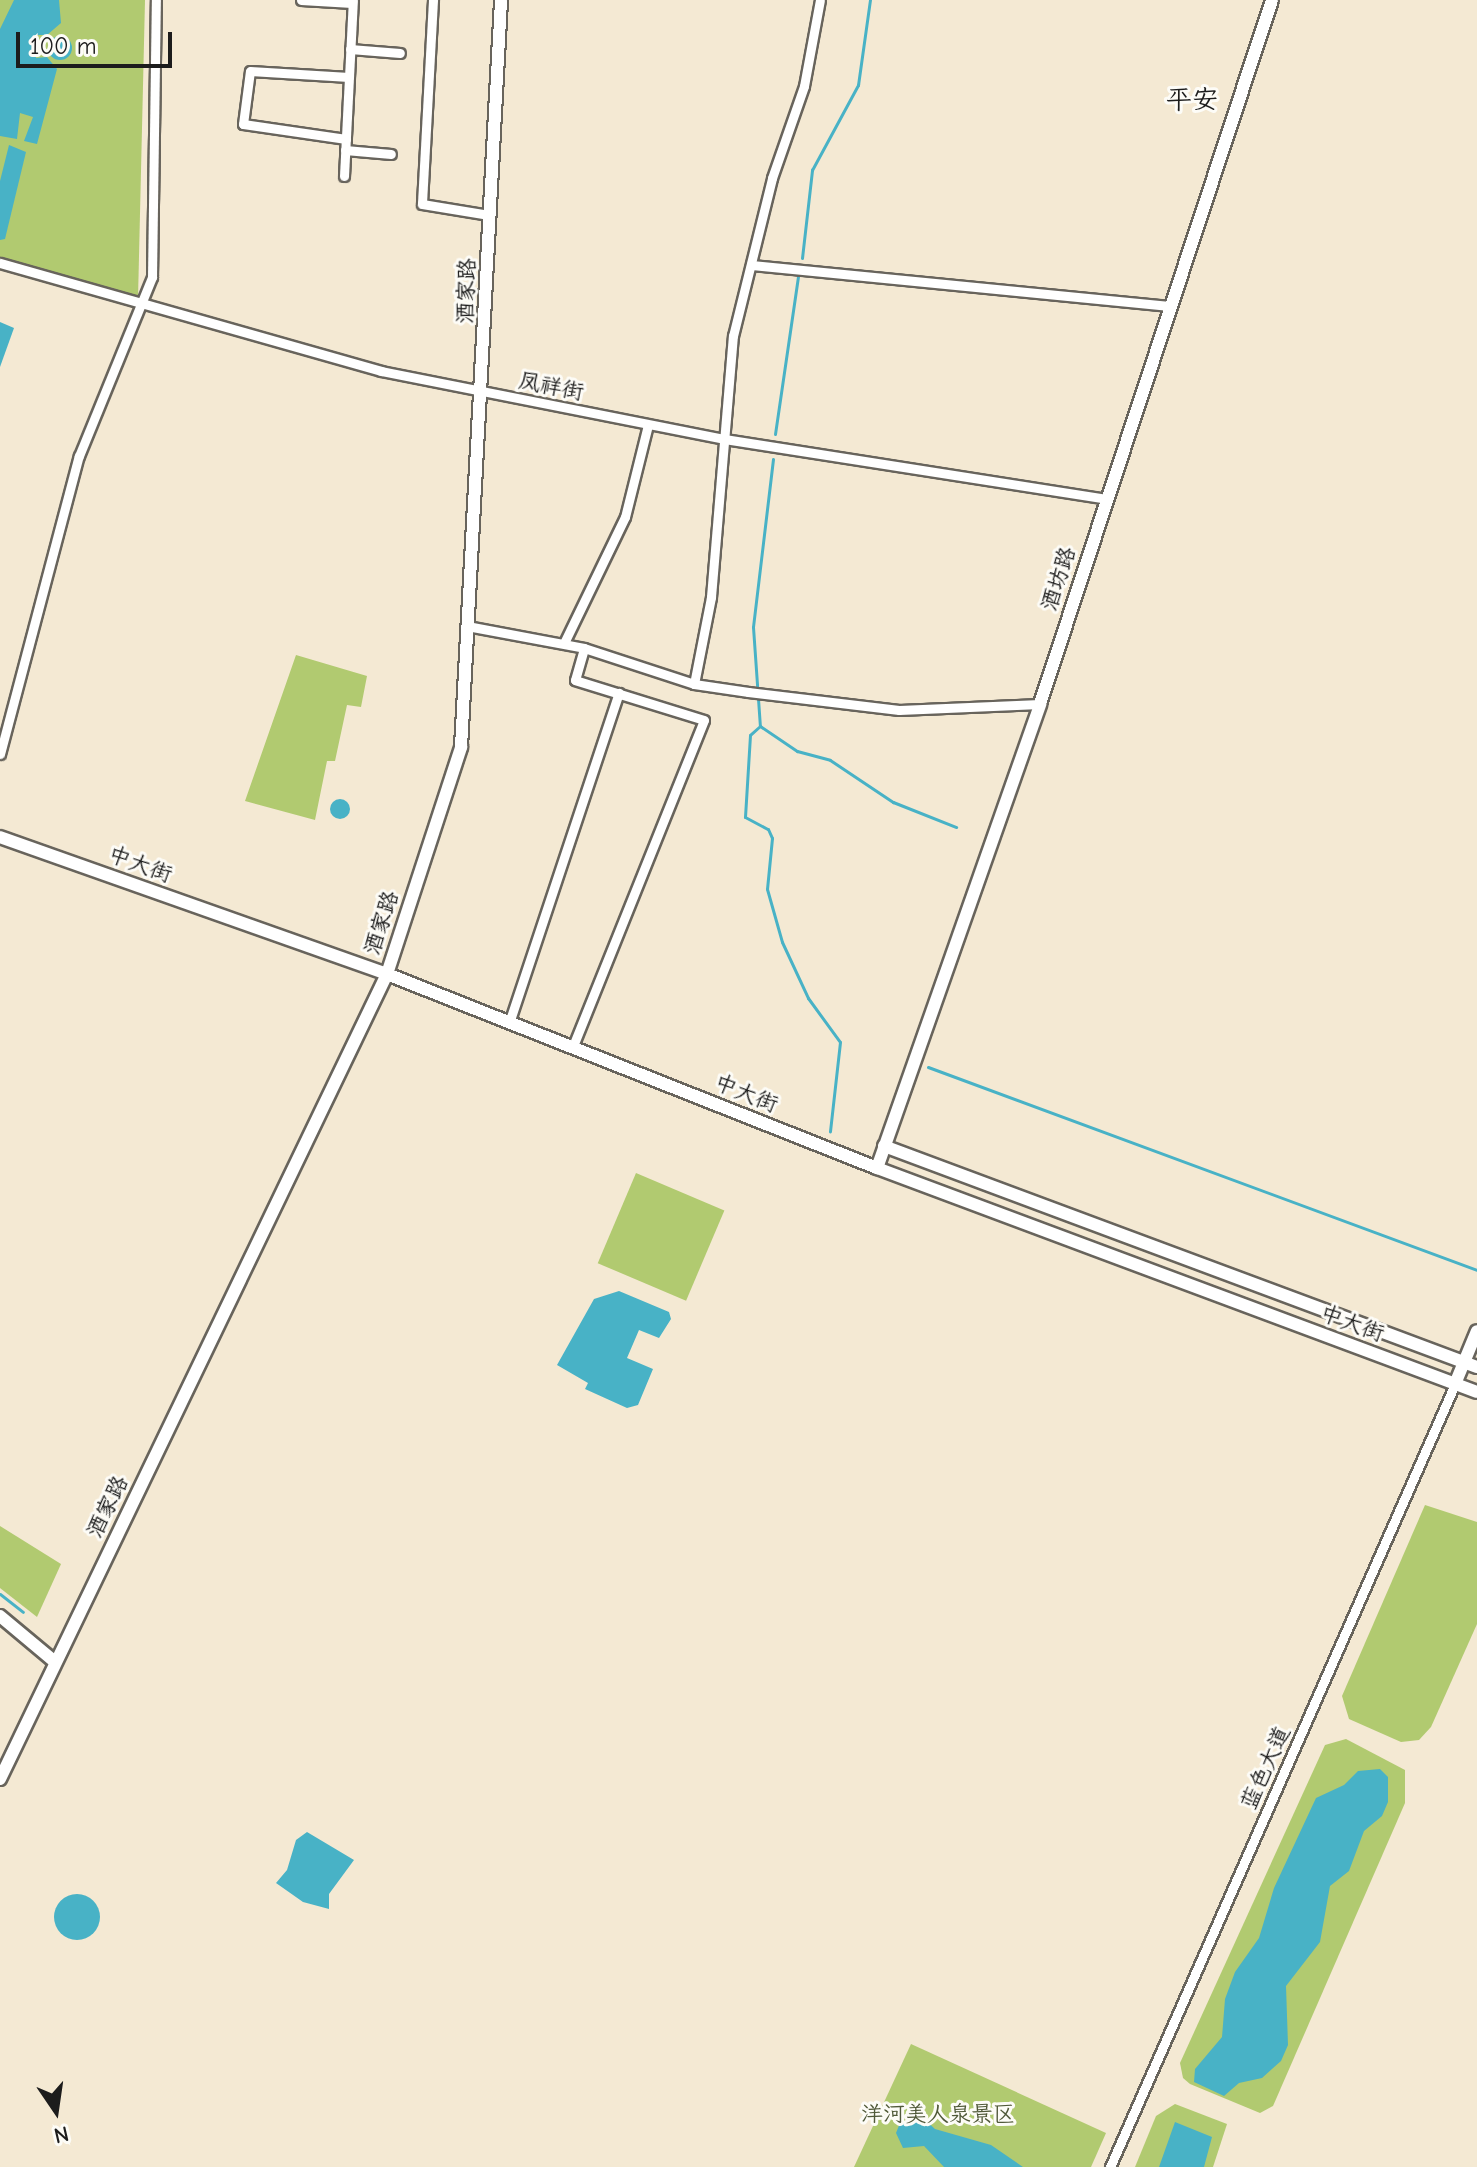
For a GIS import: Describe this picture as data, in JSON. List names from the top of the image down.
{
  "streets": {
    "street": [
      "酒家路",
      "凤祥街",
      "酒坊路",
      "中大街",
      "蓝色大道"
    ]
  },
  "crossings": [
    ["酒家路", "凤祥街"],
    ["酒家路", "中大街"],
    ["凤祥街", "酒坊路"],
    ["酒坊路", "中大街"],
    ["中大街", "蓝色大道"]
  ],
  "districts": ["平安"],
  "parks": ["洋河美人泉景区"],
  "scale_bar": "100 m",
  "north": "bottom"
}
